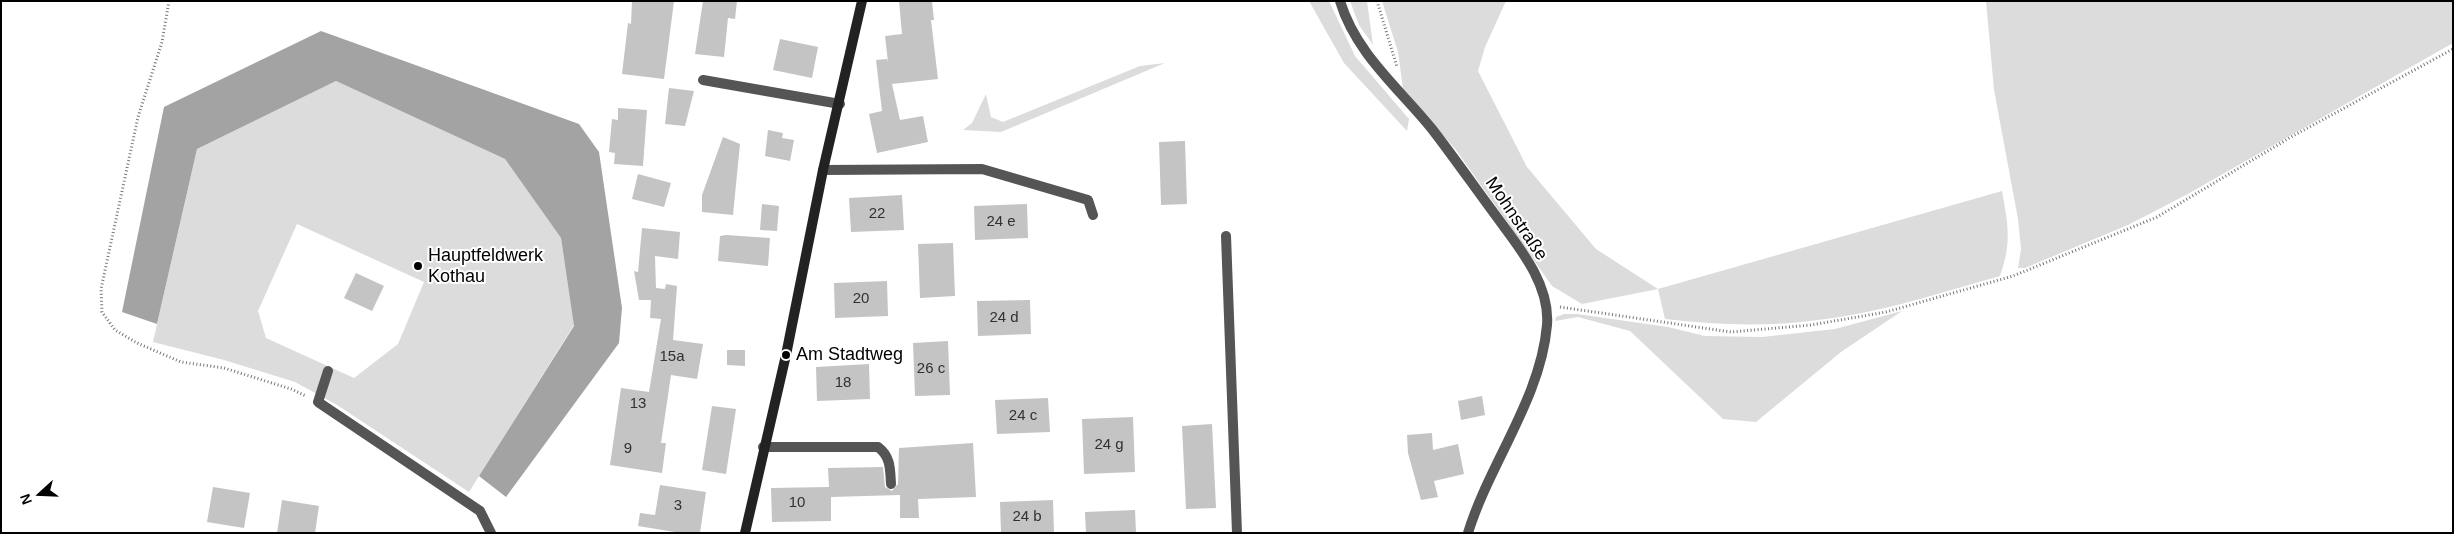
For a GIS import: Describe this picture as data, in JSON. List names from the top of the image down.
{
  "streets": {
    "street": ["Mohnstraße"]
  },
  "places": ["Hauptfeldwerk Kothau", "Am Stadtweg"],
  "house_numbers": [
    "22",
    "24 e",
    "20",
    "24 d",
    "15a",
    "26 c",
    "18",
    "13",
    "24 c",
    "24 g",
    "9",
    "10",
    "3",
    "24 b"
  ],
  "north": "left"
}
